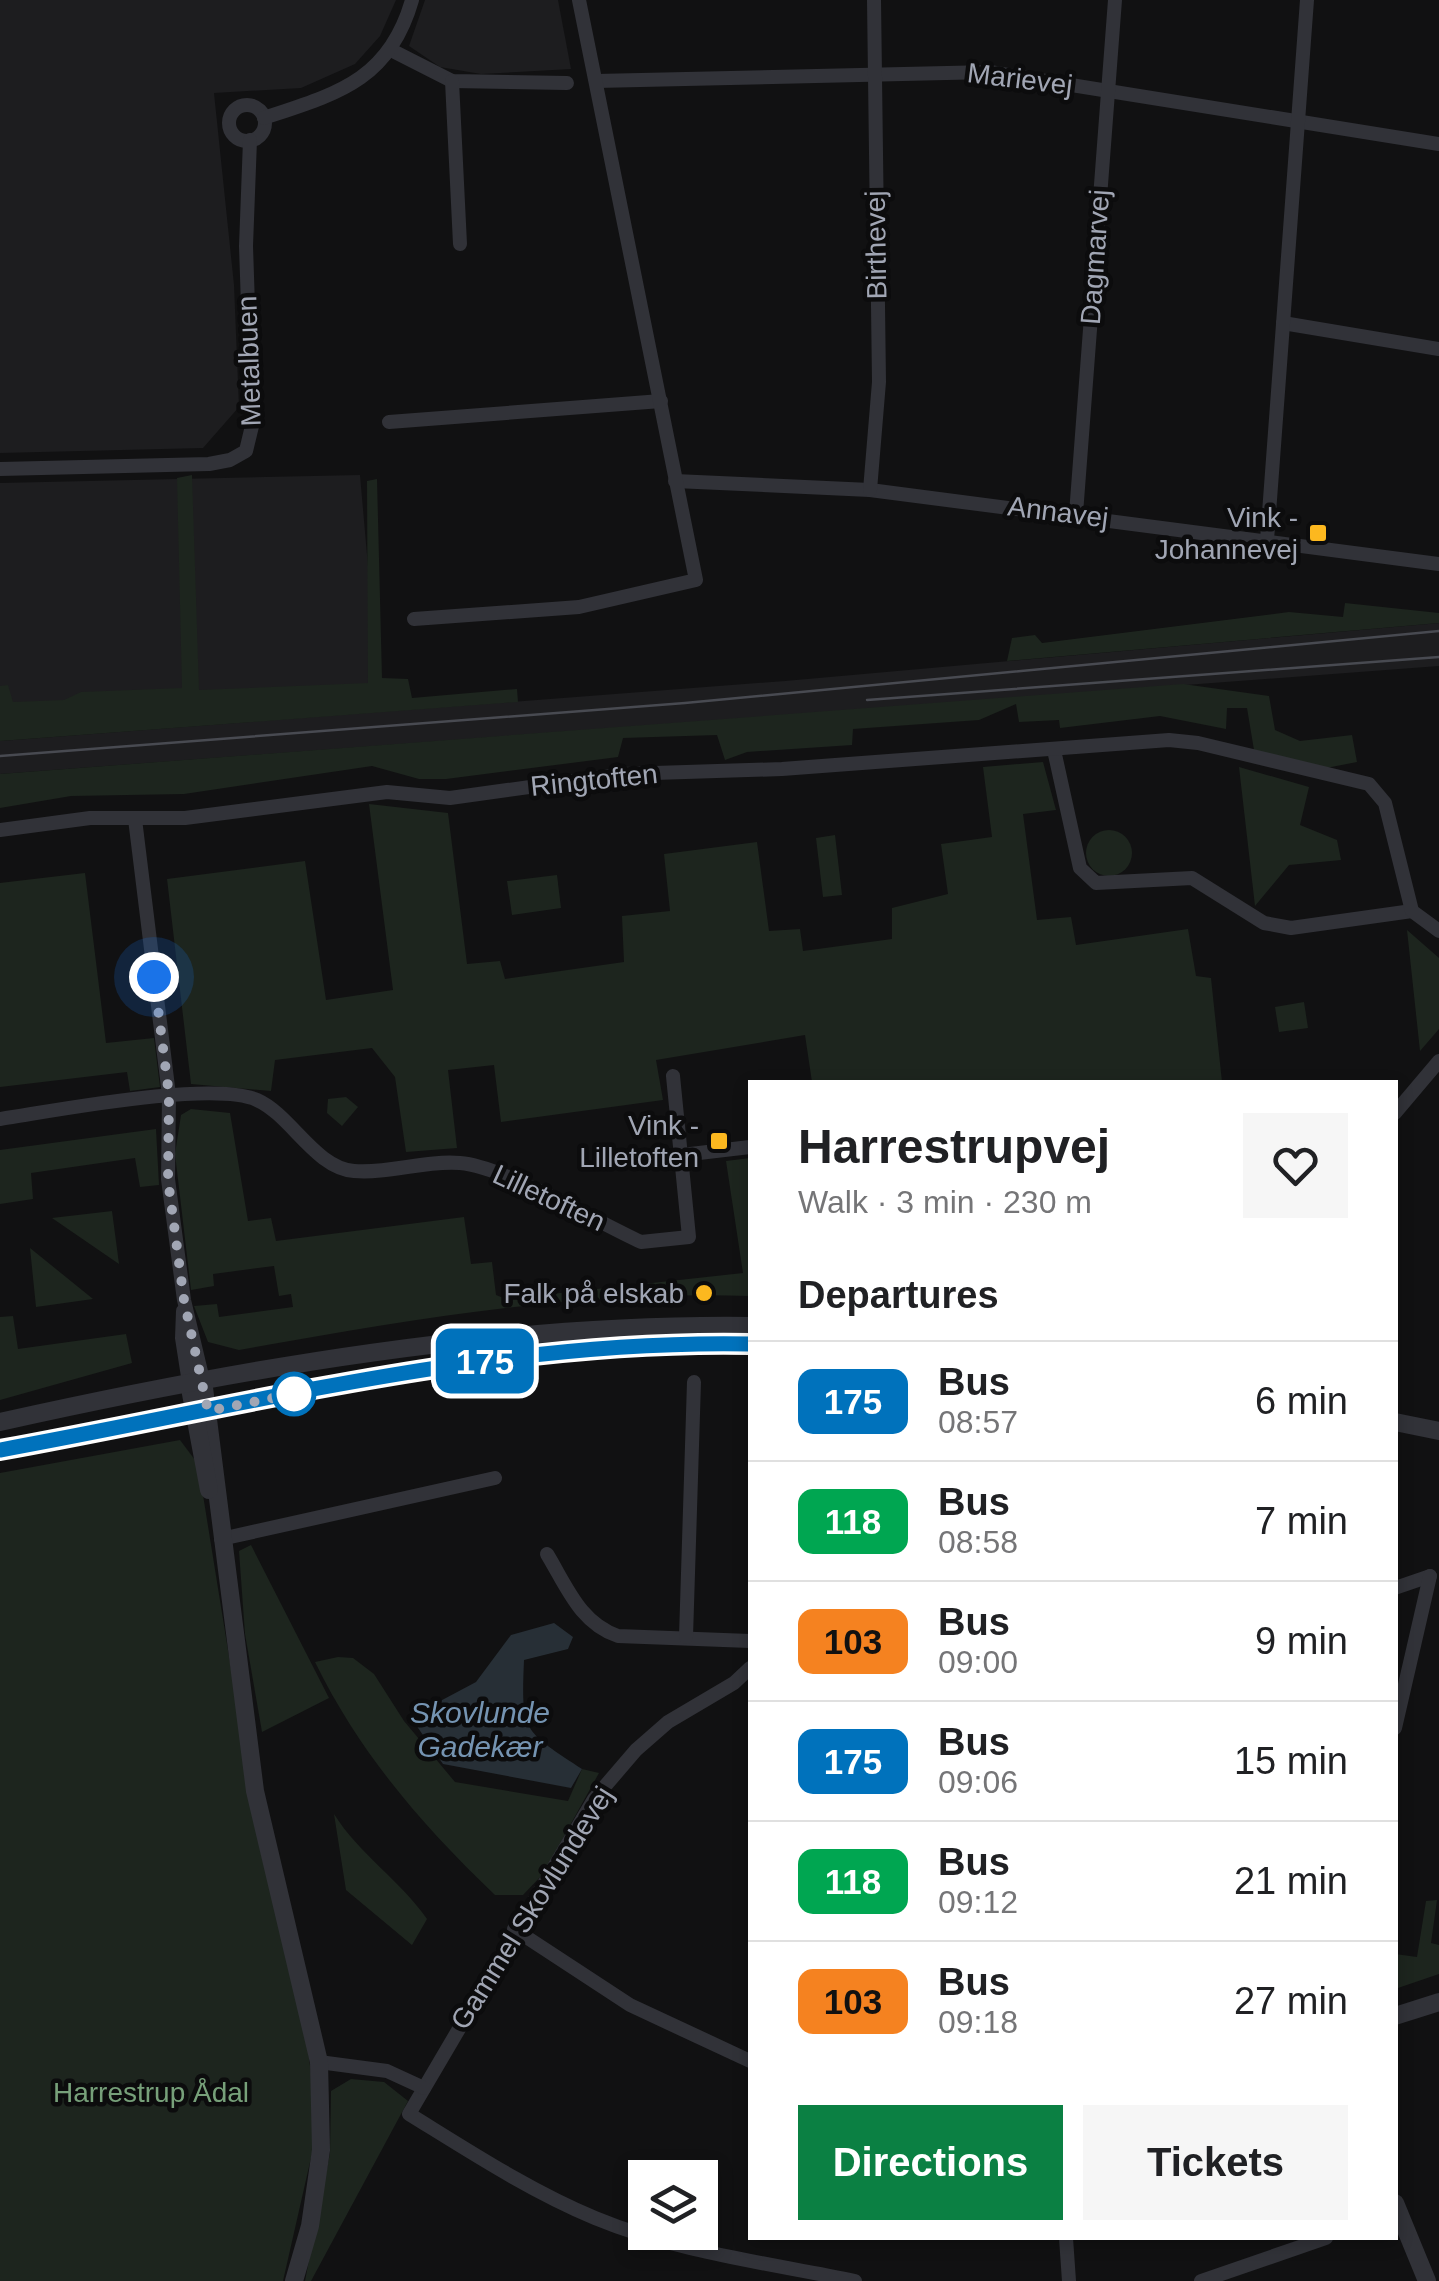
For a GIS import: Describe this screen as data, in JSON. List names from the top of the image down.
{
  "streets": {
    "street": [
      "Marievej",
      "Birthevej",
      "Dagmarvej",
      "Metalbuen",
      "Annavej",
      "Ringtoften",
      "Lilletoften",
      "Gammel Skovlundevej"
    ]
  },
  "crossings": [
    ["Marievej", "Birthevej"],
    ["Marievej", "Dagmarvej"],
    ["Birthevej", "Annavej"],
    ["Dagmarvej", "Annavej"]
  ],
  "water": ["Skovlunde Gadekær"],
  "parks": ["Harrestrup Ådal"],
  "places": {
    "transit": ["Vink - Johannevej", "Vink - Lilletoften"],
    "other": ["Falk på elskab"]
  },
  "lines": ["bus line 175"],
  "page": {
    "on_map": "175",
    "heading": [
      ["Harrestrupvej", "Walk · 3 min · 230 m"],
      "Departures"
    ],
    "list": [
      {
        "mark": "175",
        "name": "Bus",
        "note": "08:57",
        "value": "6 min"
      },
      {
        "mark": "118",
        "name": "Bus",
        "note": "08:58",
        "value": "7 min"
      },
      {
        "mark": "103",
        "name": "Bus",
        "note": "09:00",
        "value": "9 min"
      },
      {
        "mark": "175",
        "name": "Bus",
        "note": "09:06",
        "value": "15 min"
      },
      {
        "mark": "118",
        "name": "Bus",
        "note": "09:12",
        "value": "21 min"
      },
      {
        "mark": "103",
        "name": "Bus",
        "note": "09:18",
        "value": "27 min"
      }
    ],
    "buttons": ["Directions", "Tickets"]
  }
}
